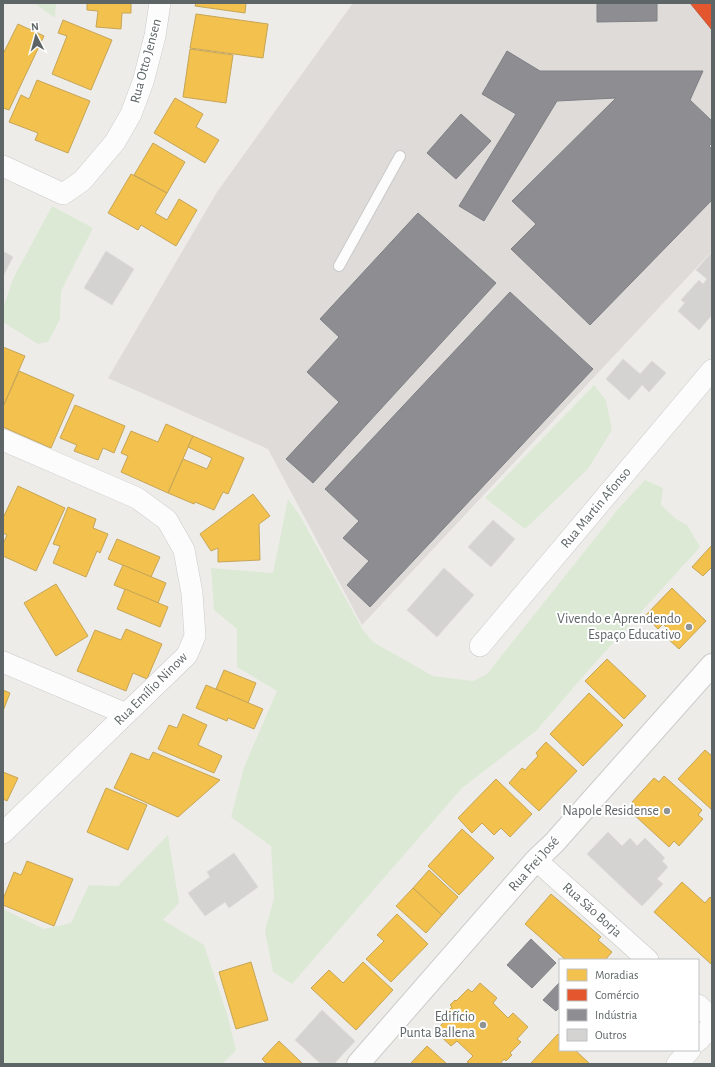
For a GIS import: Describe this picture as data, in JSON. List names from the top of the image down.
{
  "streets": {
    "street": [
      "Rua Otto Jensen",
      "Rua Martin Afonso",
      "Rua Emílio Ninow",
      "Rua Frei José",
      "Rua São Borja"
    ]
  },
  "crossings": [
    ["Rua Frei José", "Rua São Borja"]
  ],
  "places": ["Vivendo e Aprendendo Espaço Educativo", "Napole Residense", "Edifício Punta Ballena"],
  "legend": [
    "Moradias",
    "Comércio",
    "Indústria",
    "Outros"
  ],
  "north": "top"
}
